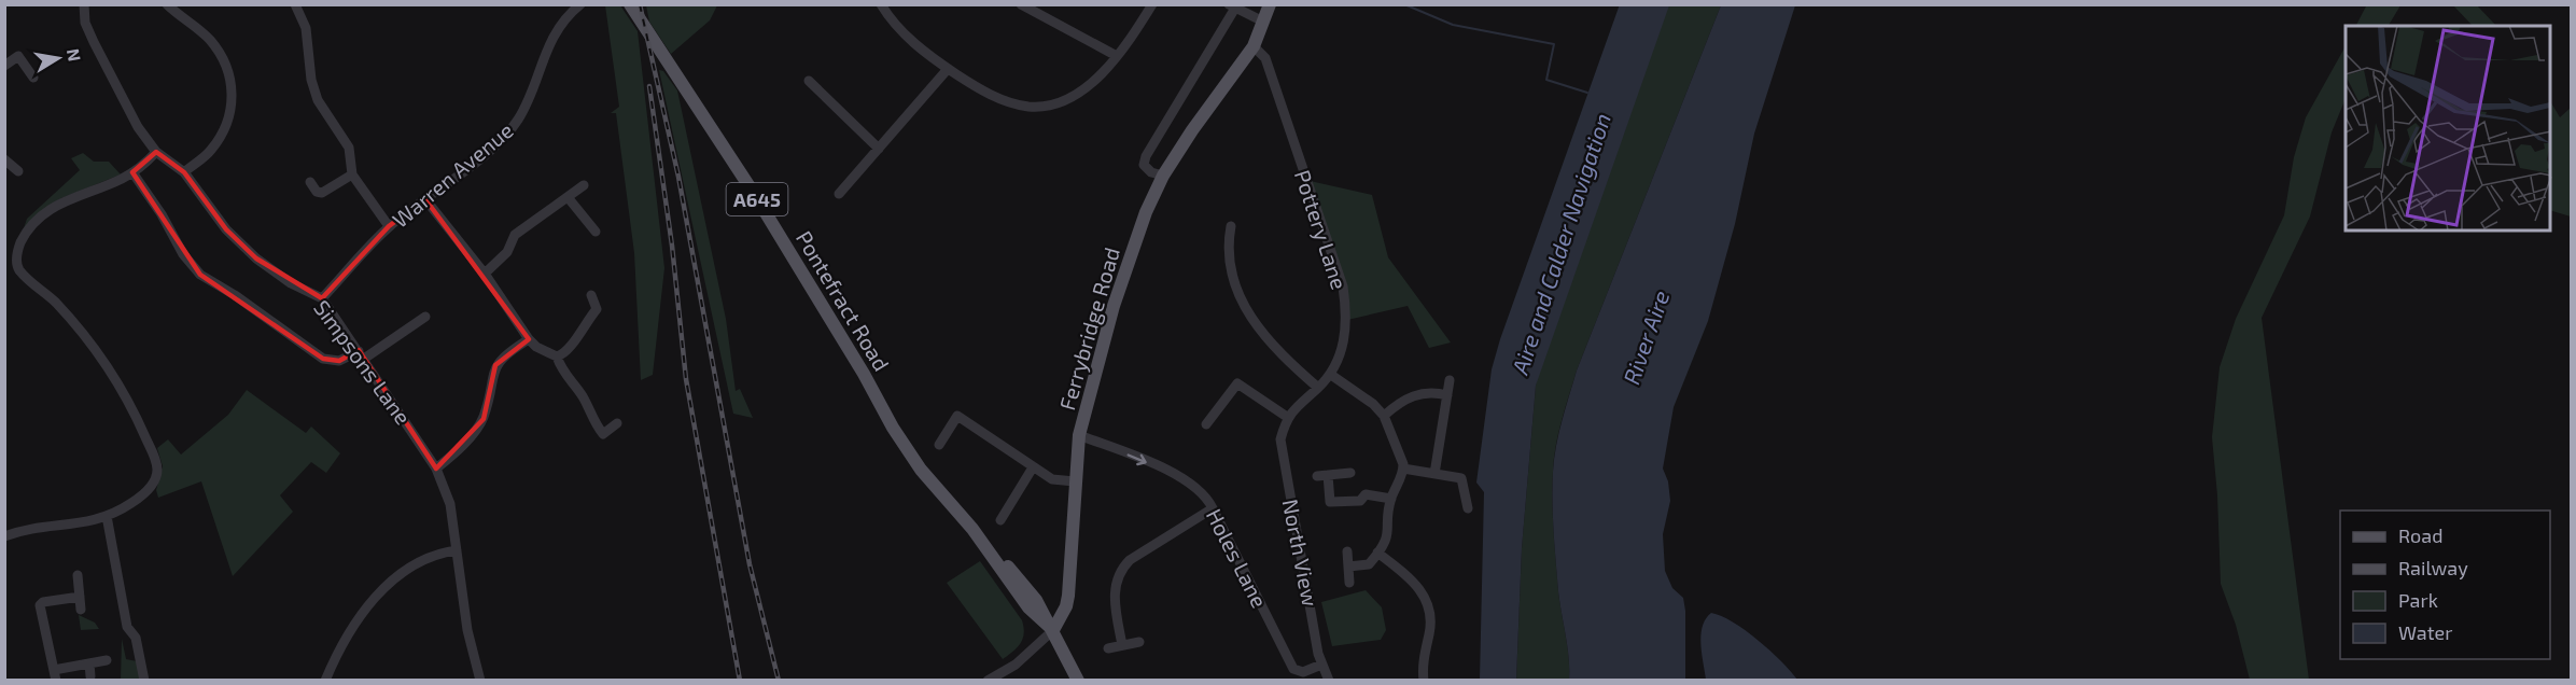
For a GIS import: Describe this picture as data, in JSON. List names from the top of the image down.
{
  "streets": {
    "main road": ["A645", "Pontefract Road", "Ferrybridge Road"],
    "street": [
      "Warren Avenue",
      "Pottery Lane",
      "Simpsons Lane",
      "North View",
      "Holes Lane"
    ]
  },
  "crossings": [
    ["Warren Avenue", "Simpsons Lane"],
    ["A645", "Pontefract Road"],
    ["A645", "Ferrybridge Road"],
    ["Pottery Lane", "Ferrybridge Road"],
    ["Pottery Lane", "North View"],
    ["Pontefract Road", "Ferrybridge Road"],
    ["Ferrybridge Road", "Holes Lane"],
    ["North View", "Holes Lane"]
  ],
  "one_way": ["Holes Lane"],
  "water": ["Aire and Calder Navigation", "River Aire"],
  "legend": [
    "Road",
    "Railway",
    "Park",
    "Water"
  ],
  "north": "right"
}
